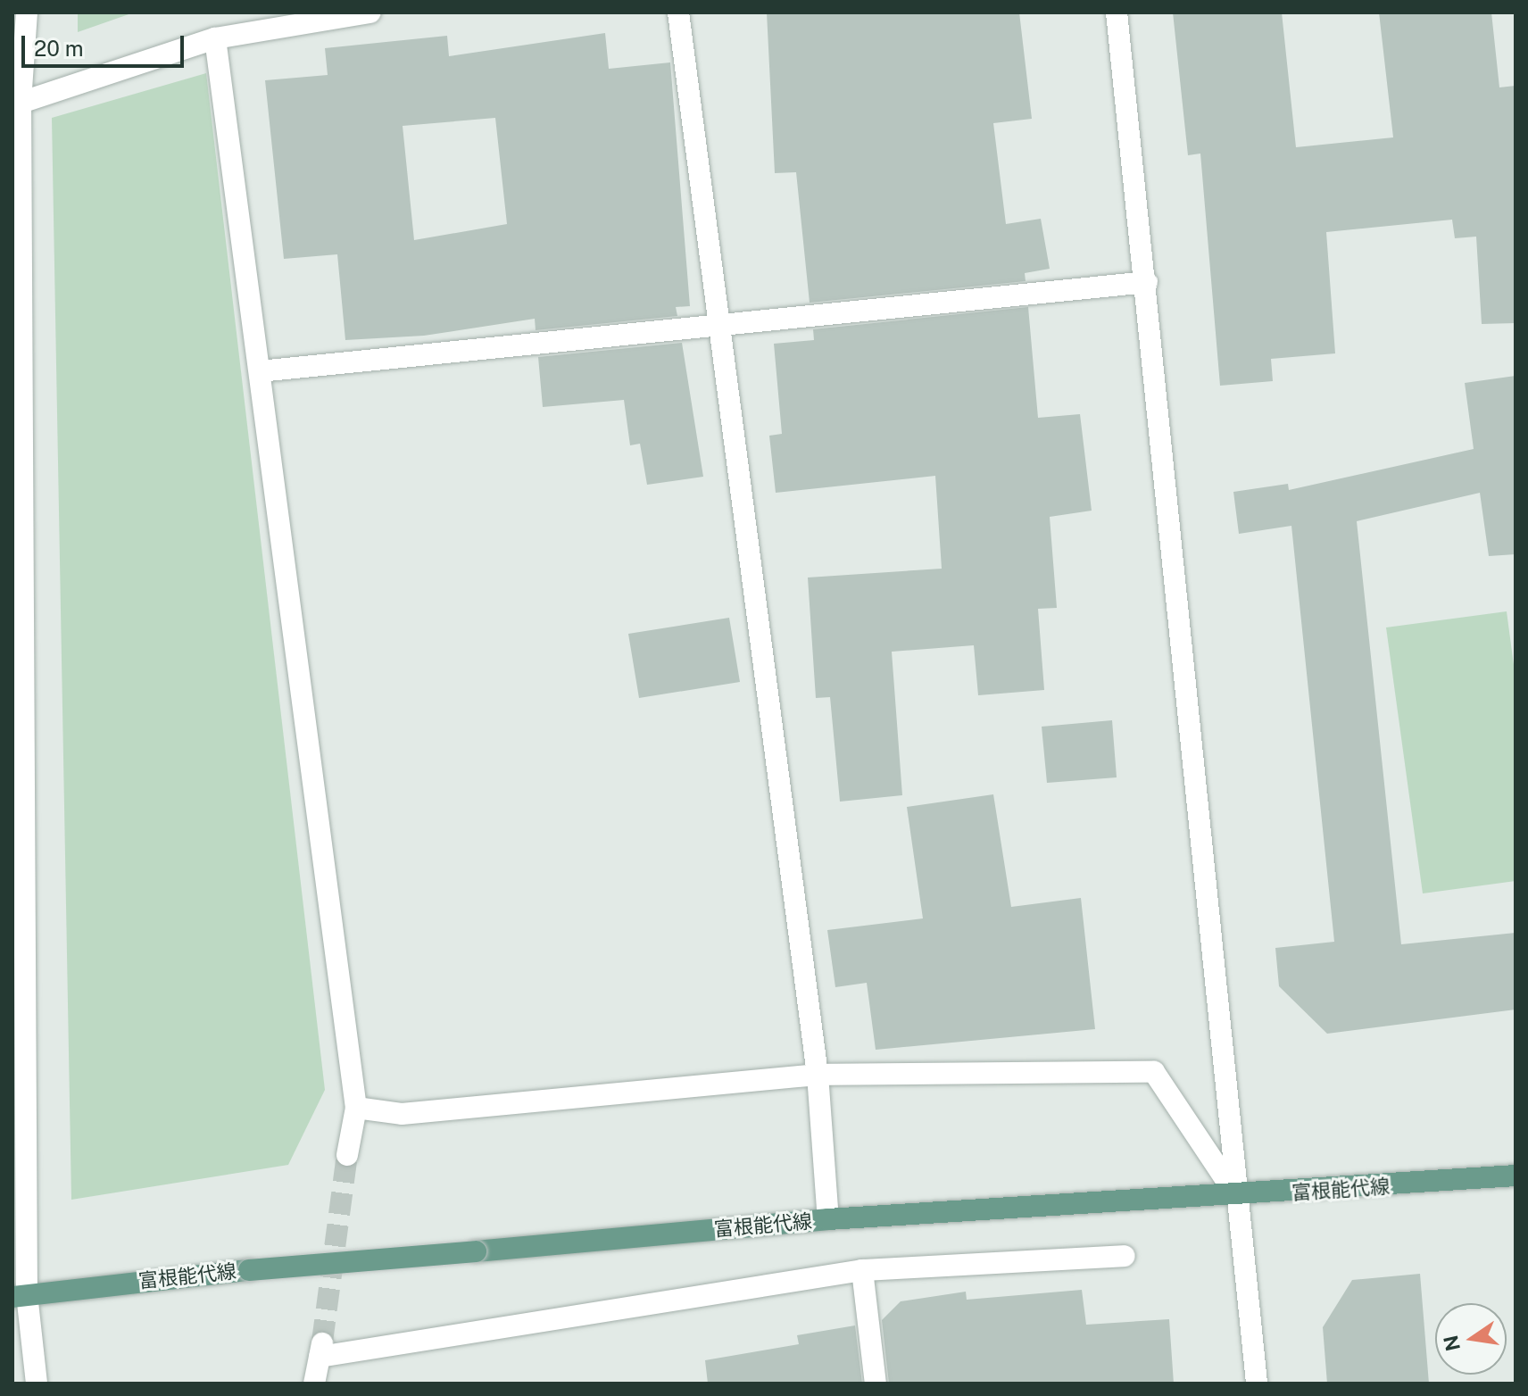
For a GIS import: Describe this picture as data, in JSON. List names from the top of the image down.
{
  "streets": {
    "main road": ["富根能代線"]
  },
  "scale_bar": "20 m",
  "north": "left"
}
